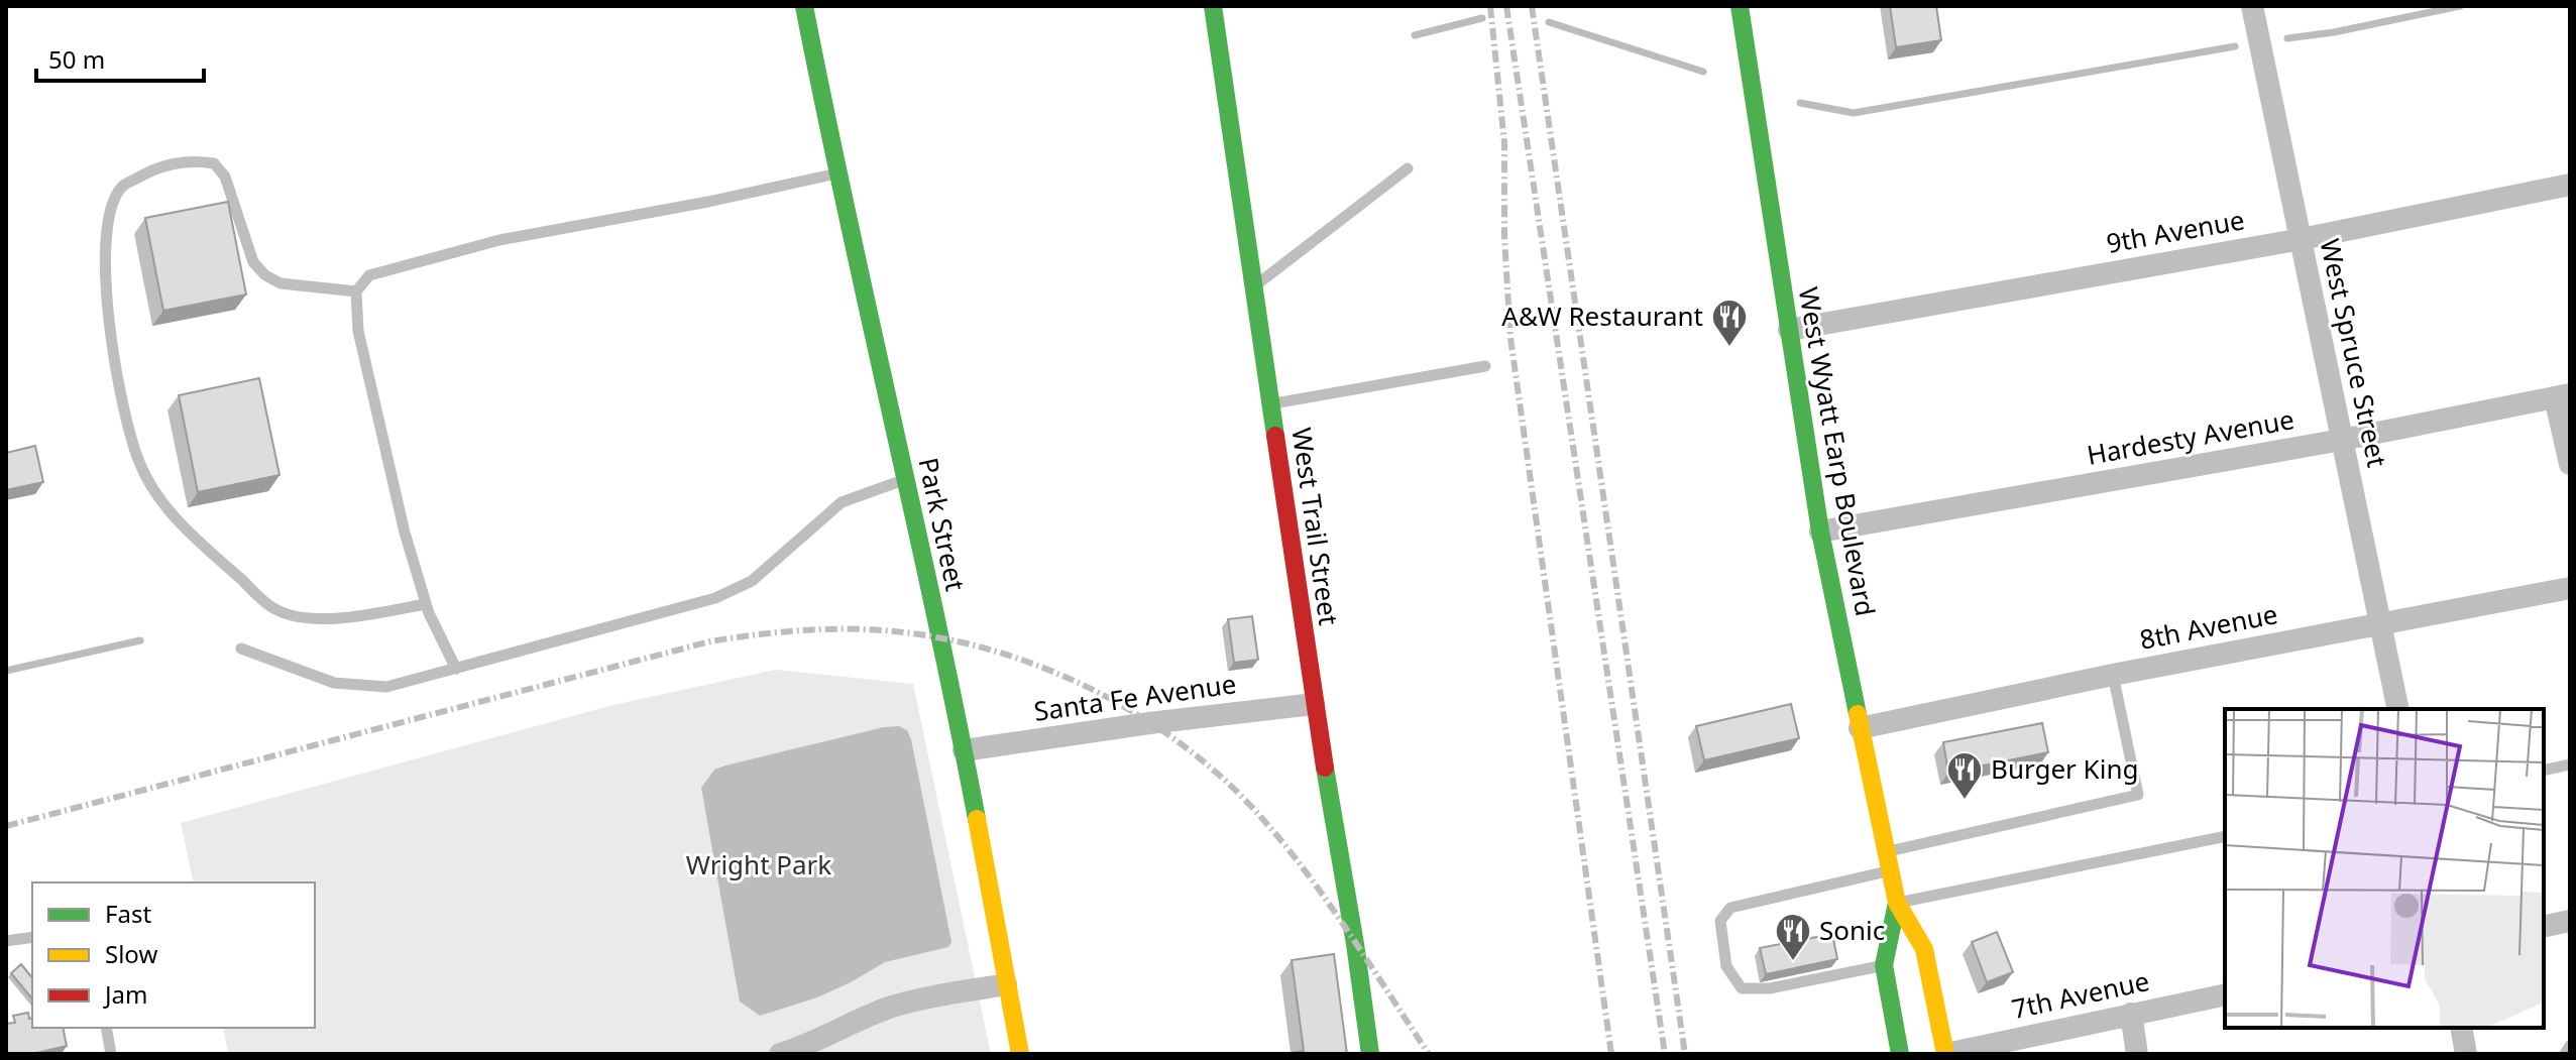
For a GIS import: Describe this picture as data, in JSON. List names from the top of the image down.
{
  "streets": {
    "main road": ["West Wyatt Earp Boulevard", "Park Street", "West Trail Street"],
    "street": [
      "9th Avenue",
      "West Spruce Street",
      "Hardesty Avenue",
      "8th Avenue",
      "Santa Fe Avenue",
      "7th Avenue"
    ]
  },
  "crossings": [
    ["9th Avenue", "West Spruce Street"],
    ["9th Avenue", "West Wyatt Earp Boulevard"],
    ["West Spruce Street", "Hardesty Avenue"],
    ["West Spruce Street", "8th Avenue"],
    ["Hardesty Avenue", "West Wyatt Earp Boulevard"],
    ["West Wyatt Earp Boulevard", "8th Avenue"],
    ["West Wyatt Earp Boulevard", "7th Avenue"],
    ["Park Street", "Santa Fe Avenue"],
    ["West Trail Street", "Santa Fe Avenue"]
  ],
  "parks": ["Wright Park"],
  "places": {
    "restaurant": ["A&W Restaurant", "Burger King", "Sonic"]
  },
  "legend": ["Fast", "Slow", "Jam"],
  "scale_bar": "50 m"
}
